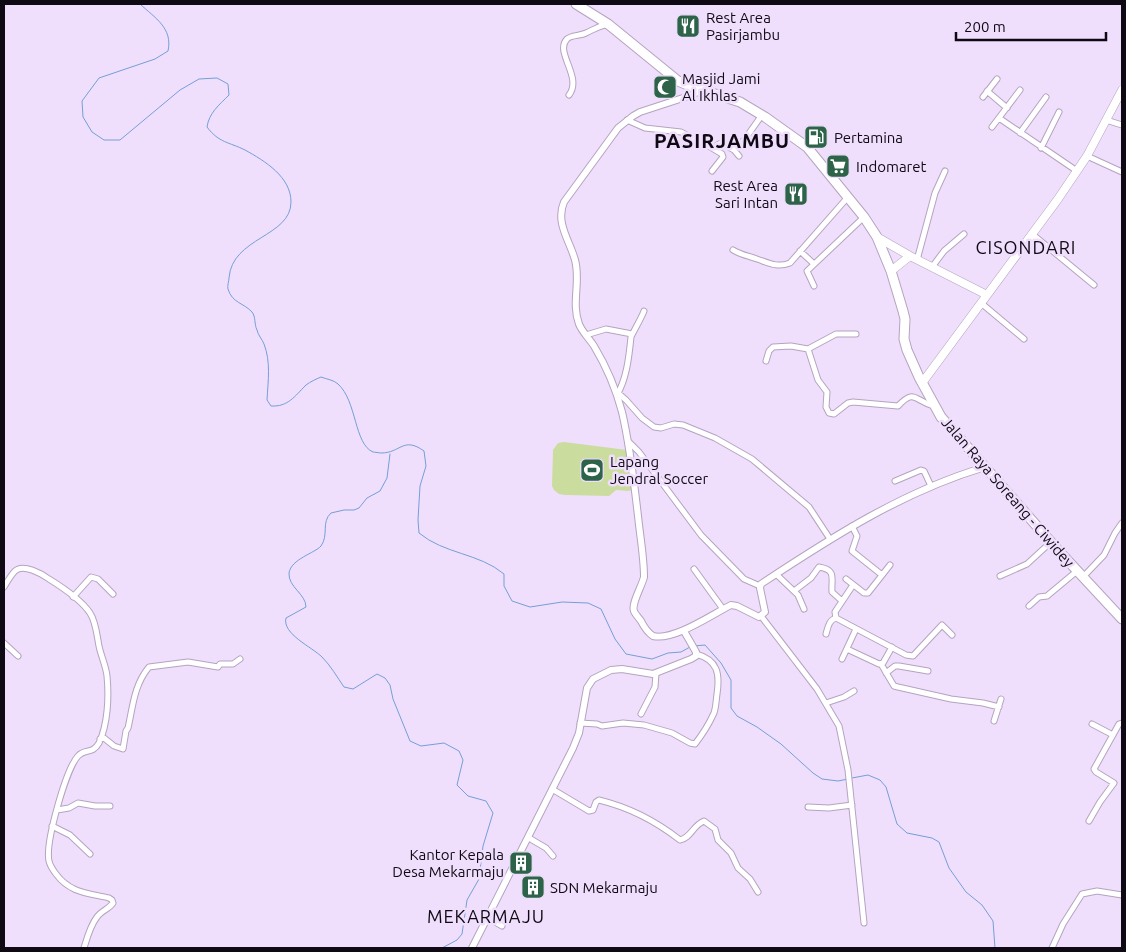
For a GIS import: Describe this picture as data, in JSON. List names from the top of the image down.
{
  "streets": {
    "highway": ["Jalan Raya Soreang - Ciwidey"]
  },
  "districts": ["PASIRJAMBU", "CISONDARI", "MEKARMAJU"],
  "places": {
    "restaurant": ["Rest Area Pasirjambu", "Rest Area Sari Intan"],
    "mosque": ["Masjid Jami Al Ikhlas"],
    "fuel station": ["Pertamina"],
    "supermarket": ["Indomaret"],
    "sports": ["Lapang Jendral Soccer"],
    "building": ["Kantor Kepala Desa Mekarmaju", "SDN Mekarmaju"]
  },
  "scale_bar": "200 m"
}
